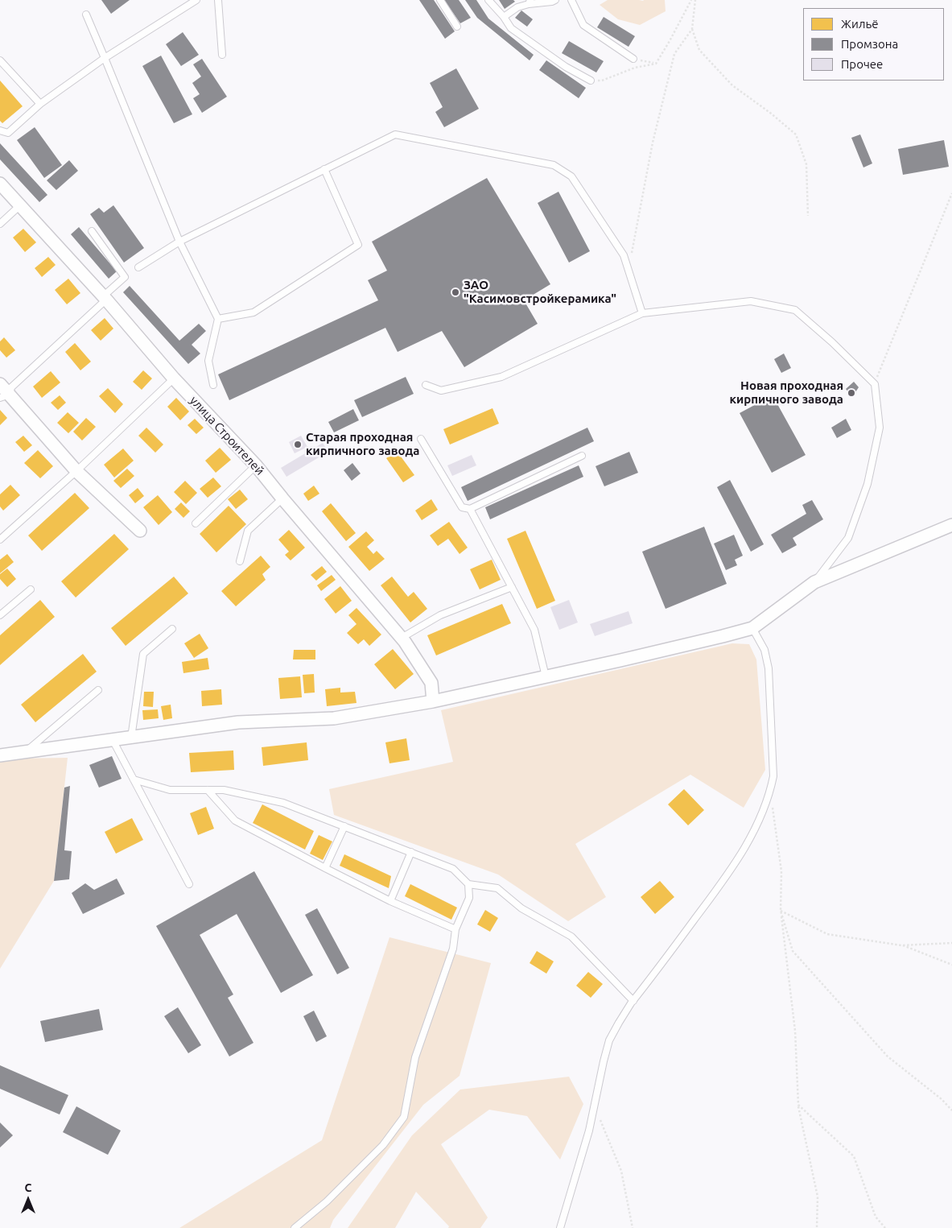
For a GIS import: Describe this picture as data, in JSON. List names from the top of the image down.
{
  "streets": {
    "street": ["улица Строителей"]
  },
  "places": ["ЗАО \"Касимовстройкерамика\"", "Новая проходная кирпичного завода", "Старая проходная кирпичного завода"],
  "legend": ["Жильё", "Промзона", "Прочее"],
  "north": "top"
}
